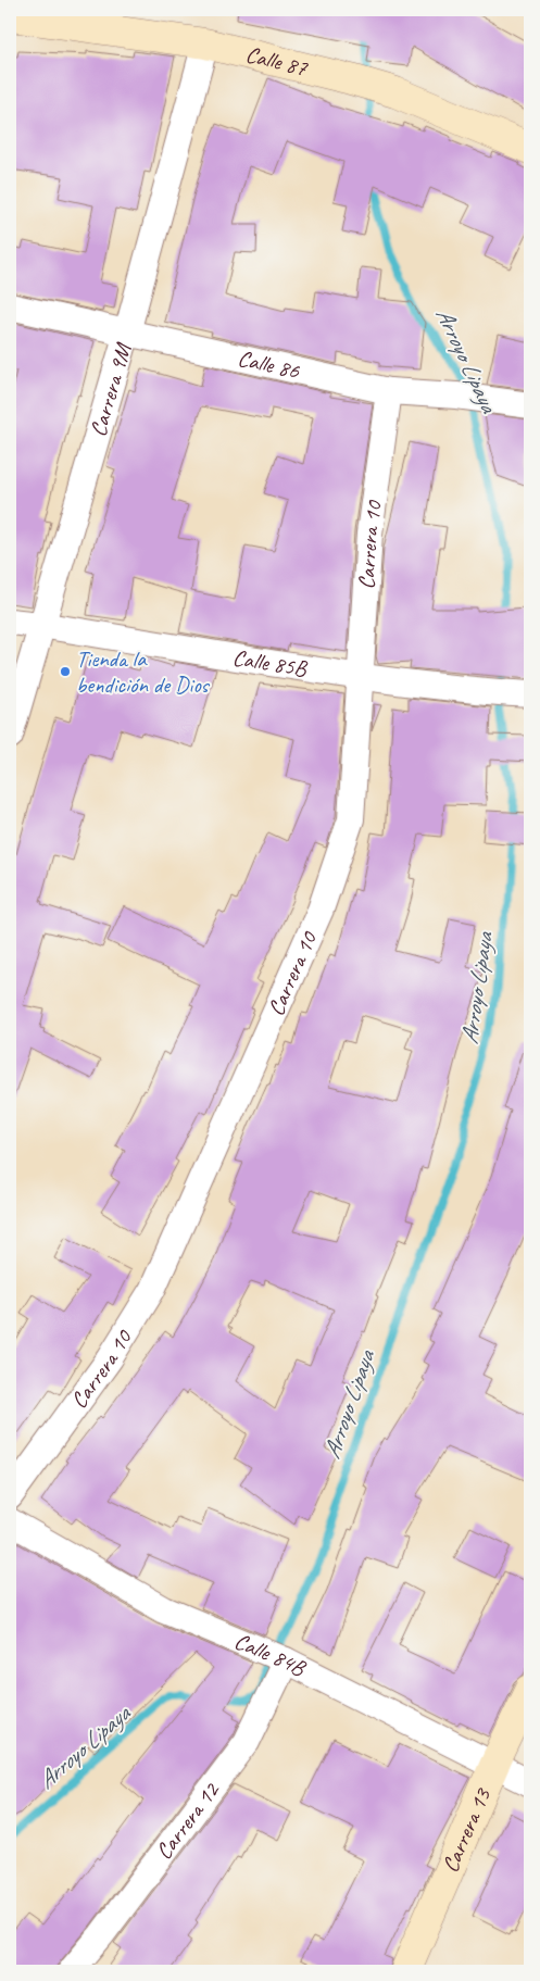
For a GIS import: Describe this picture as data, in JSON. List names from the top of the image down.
{
  "streets": {
    "street": [
      "Calle 87",
      "Calle 86",
      "Carrera 9M",
      "Carrera 10",
      "Calle 85B",
      "Calle 84B",
      "Carrera 12",
      "Carrera 13"
    ]
  },
  "crossings": [
    ["Calle 87", "Carrera 9M"],
    ["Calle 86", "Carrera 9M"],
    ["Calle 86", "Carrera 10"],
    ["Carrera 9M", "Calle 85B"],
    ["Carrera 10", "Calle 85B"],
    ["Calle 84B", "Carrera 12"],
    ["Calle 84B", "Carrera 13"]
  ],
  "water": ["Arroyo Lipaya"],
  "places": ["Tienda la bendición de Dios"]
}
